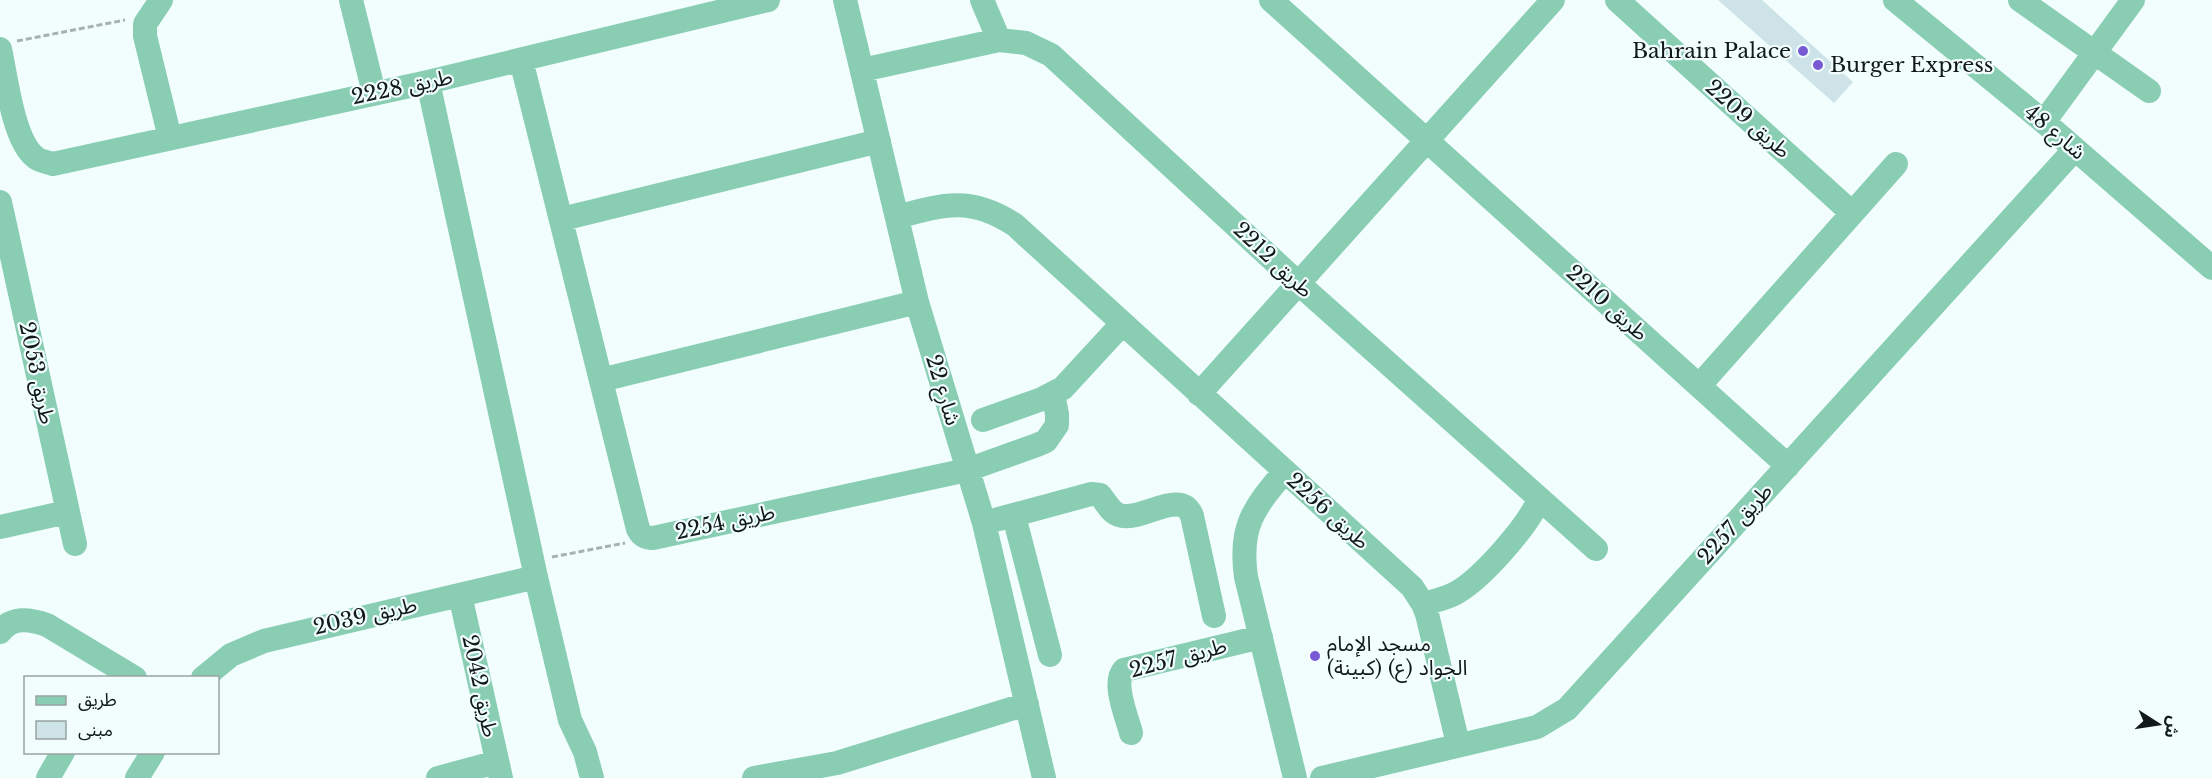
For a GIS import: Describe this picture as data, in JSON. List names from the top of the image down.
{
  "streets": {
    "street": [
      "طريق 2228",
      "طريق 2209",
      "شارع 48",
      "طريق 2212",
      "طريق 2210",
      "طريق 2053",
      "شارع 22",
      "طريق 2256",
      "طريق 2254",
      "طريق 2257",
      "طريق 2039",
      "طريق 2042"
    ]
  },
  "crossings": [
    ["طريق 2228", "طريق 2254"],
    ["شارع 48", "طريق 2257"],
    ["طريق 2212", "شارع 22"],
    ["طريق 2210", "طريق 2257"],
    ["شارع 22", "طريق 2256"],
    ["شارع 22", "طريق 2254"],
    ["طريق 2256", "طريق 2257"],
    ["طريق 2039", "طريق 2042"]
  ],
  "places": ["Bahrain Palace", "Burger Express", "مسجد الإمام الجواد (ع) (كبينة)"],
  "legend": ["طريق", "مبنى"],
  "north": "right"
}
